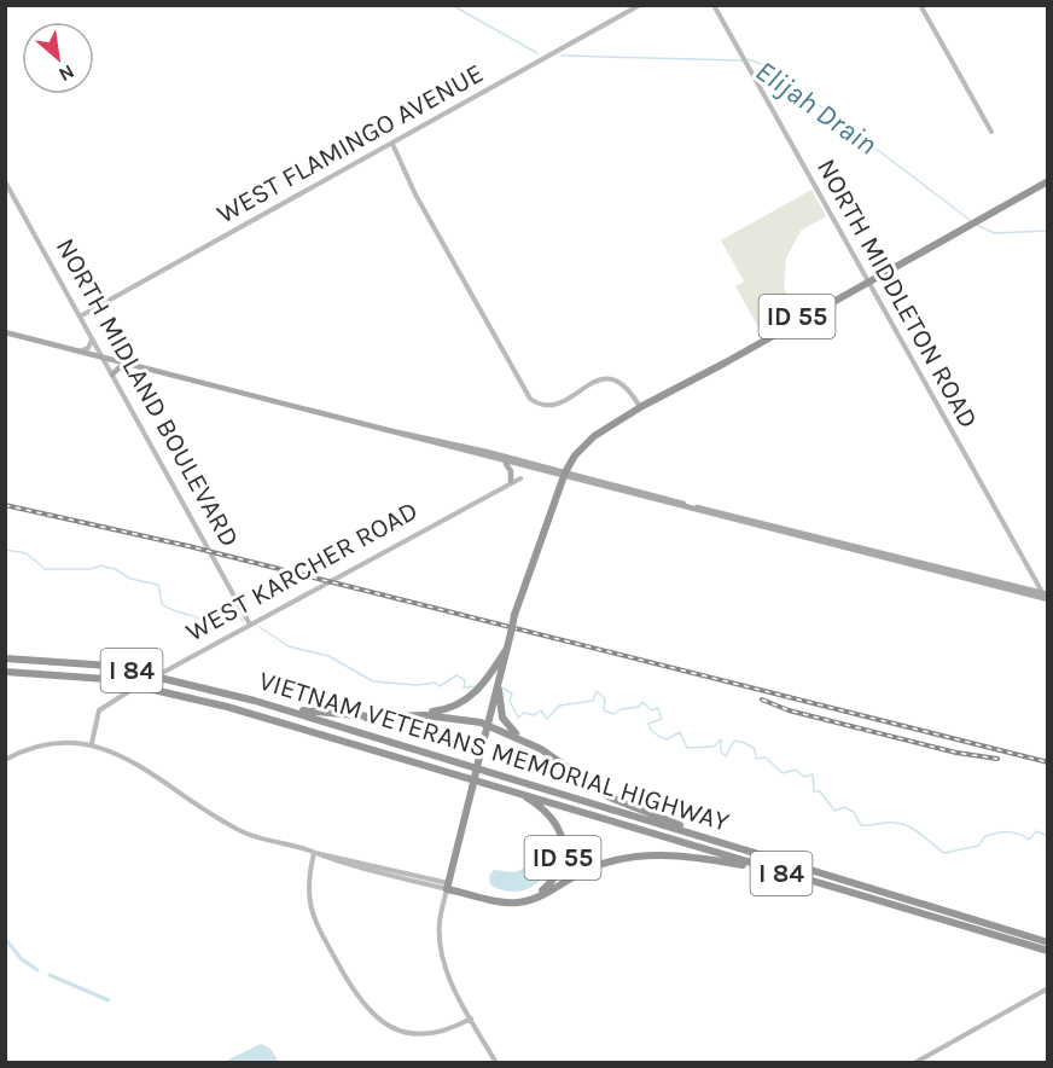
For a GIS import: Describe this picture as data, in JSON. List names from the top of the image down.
{
  "streets": {
    "highway": ["ID 55", "I 84", "VIETNAM VETERANS MEMORIAL HIGHWAY"],
    "street": [
      "WEST FLAMINGO AVENUE",
      "NORTH MIDDLETON ROAD",
      "NORTH MIDLAND BOULEVARD",
      "WEST KARCHER ROAD"
    ]
  },
  "crossings": [
    ["WEST FLAMINGO AVENUE", "NORTH MIDLAND BOULEVARD"],
    ["NORTH MIDDLETON ROAD", "ID 55"],
    ["ID 55", "I 84"],
    ["ID 55", "VIETNAM VETERANS MEMORIAL HIGHWAY"],
    ["NORTH MIDLAND BOULEVARD", "WEST KARCHER ROAD"],
    ["I 84", "VIETNAM VETERANS MEMORIAL HIGHWAY"]
  ],
  "water": ["Elijah Drain"],
  "north": "bottom right"
}
